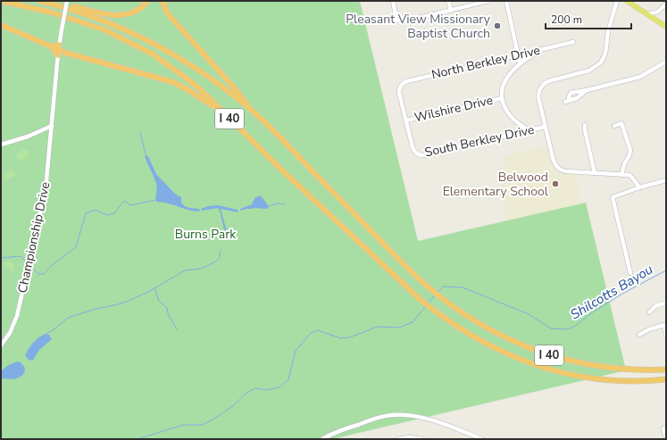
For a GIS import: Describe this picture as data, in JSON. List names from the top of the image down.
{
  "streets": {
    "highway": ["I 40"],
    "street": [
      "North Berkley Drive",
      "Wilshire Drive",
      "South Berkley Drive",
      "Championship Drive"
    ]
  },
  "crossings": [
    ["North Berkley Drive", "Wilshire Drive"],
    ["North Berkley Drive", "South Berkley Drive"],
    ["Wilshire Drive", "South Berkley Drive"]
  ],
  "water": ["Shilcotts Bayou"],
  "parks": ["Burns Park"],
  "places": ["Pleasant View Missionary Baptist Church", "Belwood Elementary School"],
  "scale_bar": "200 m"
}
